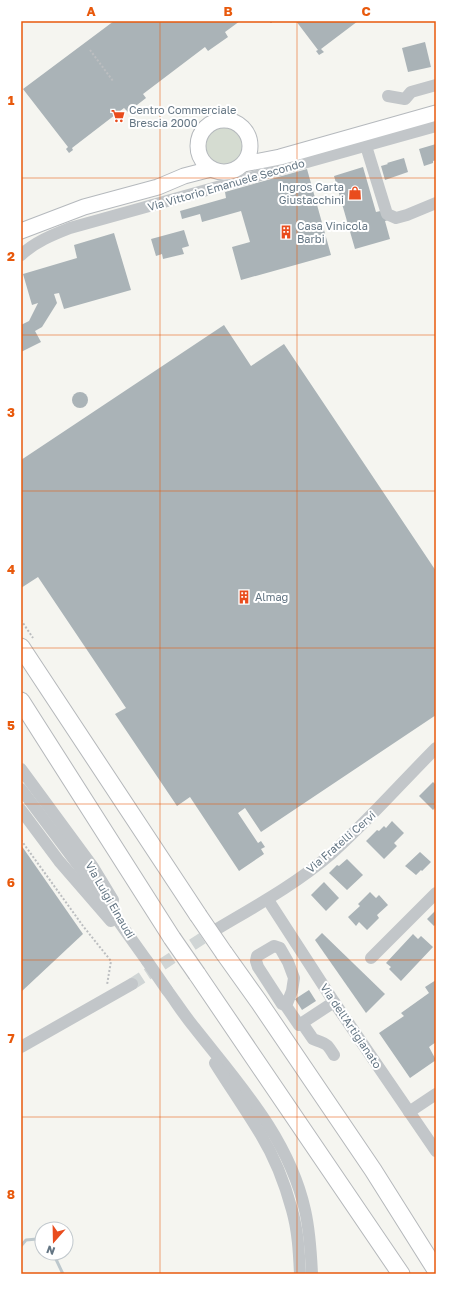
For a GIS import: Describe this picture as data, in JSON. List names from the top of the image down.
{
  "streets": {
    "main road": ["Via Vittorio Emanuele Secondo"],
    "street": ["Via Fratelli Cervi", "Via Luigi Einaudi", "Via dell'Artigianato"]
  },
  "crossings": [
    ["Via Fratelli Cervi", "Via dell'Artigianato"]
  ],
  "places": {
    "supermarket": ["Centro Commerciale Brescia 2000"],
    "shop": ["Ingros Carta Giustacchini"],
    "building": ["Casa Vinicola Barbi", "Almag"]
  },
  "north": "bottom",
  "grid": {
    "columns": ["A", "B", "C"],
    "rows": [
      "1",
      "2",
      "3",
      "4",
      "5",
      "6",
      "7",
      "8"
    ]
  }
}
